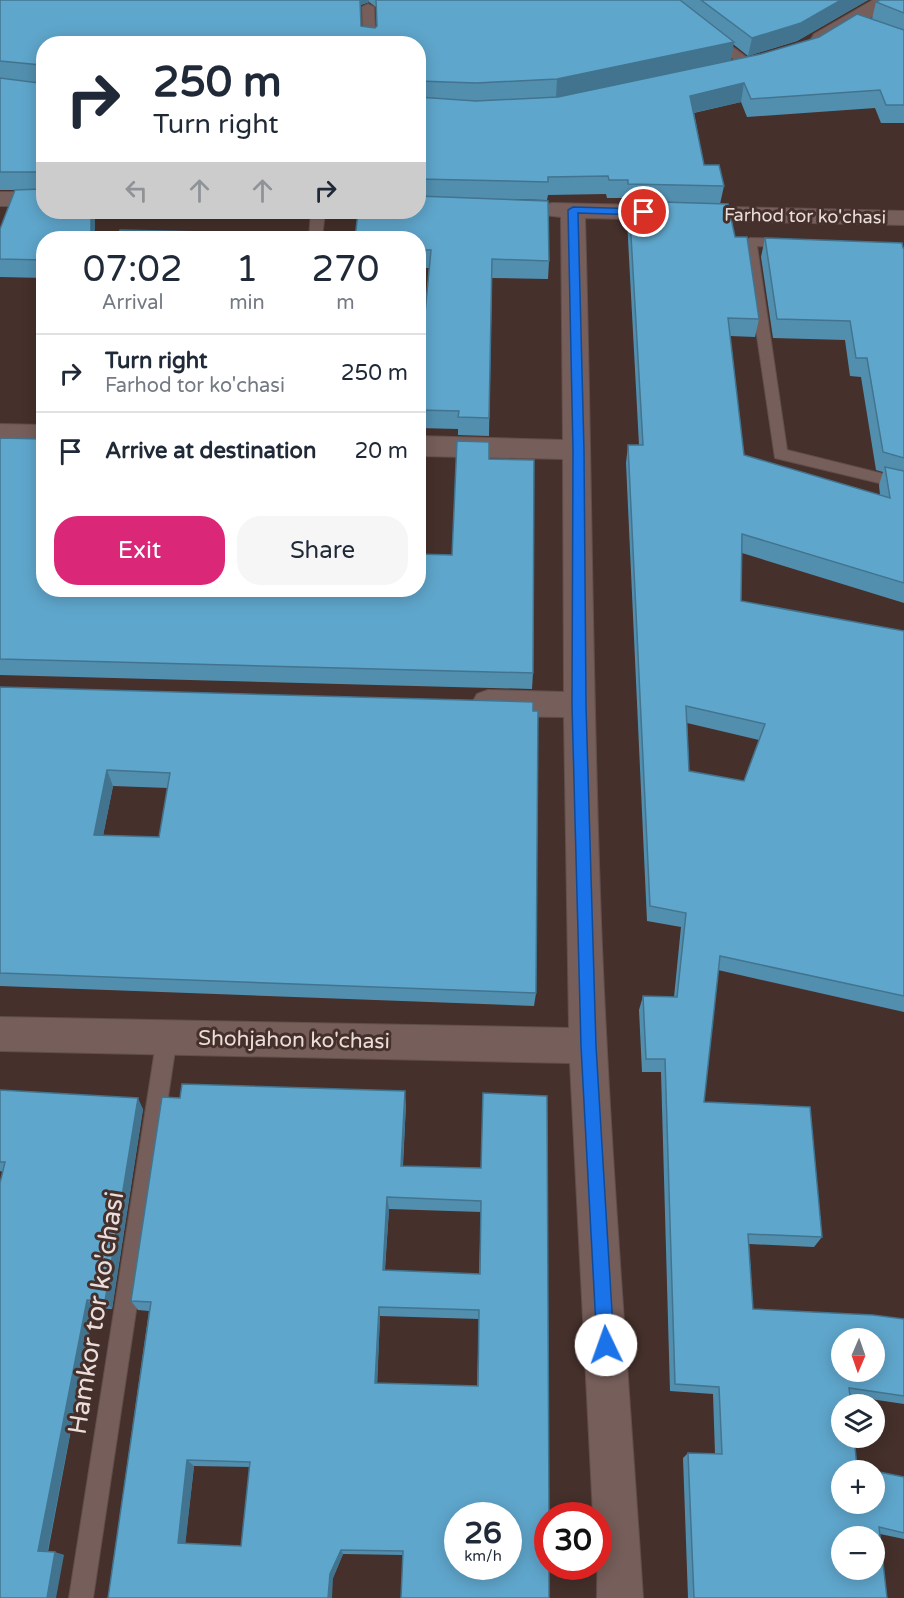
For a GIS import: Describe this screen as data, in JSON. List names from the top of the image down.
{
  "streets": {
    "street": ["Farhod tor ko'chasi", "Shohjahon ko'chasi"],
    "lane": ["Hamkor tor ko'chasi"]
  },
  "crossings": [
    ["Shohjahon ko'chasi", "Hamkor tor ko'chasi"]
  ],
  "north": "bottom",
  "page": {
    "turn": ["250 m", "Turn right"],
    "eta": [
      "07:02",
      "Arrival",
      "1",
      "min",
      "270",
      "m"
    ],
    "list": [
      {
        "name": "Turn right",
        "note": "Farhod tor ko'chasi",
        "value": "250 m"
      },
      {
        "name": "Arrive at destination",
        "value": "20 m"
      }
    ],
    "buttons": ["Exit", "Share"],
    "map_buttons": ["+", "−"],
    "speed": "26 km/h",
    "limit": "30"
  }
}
